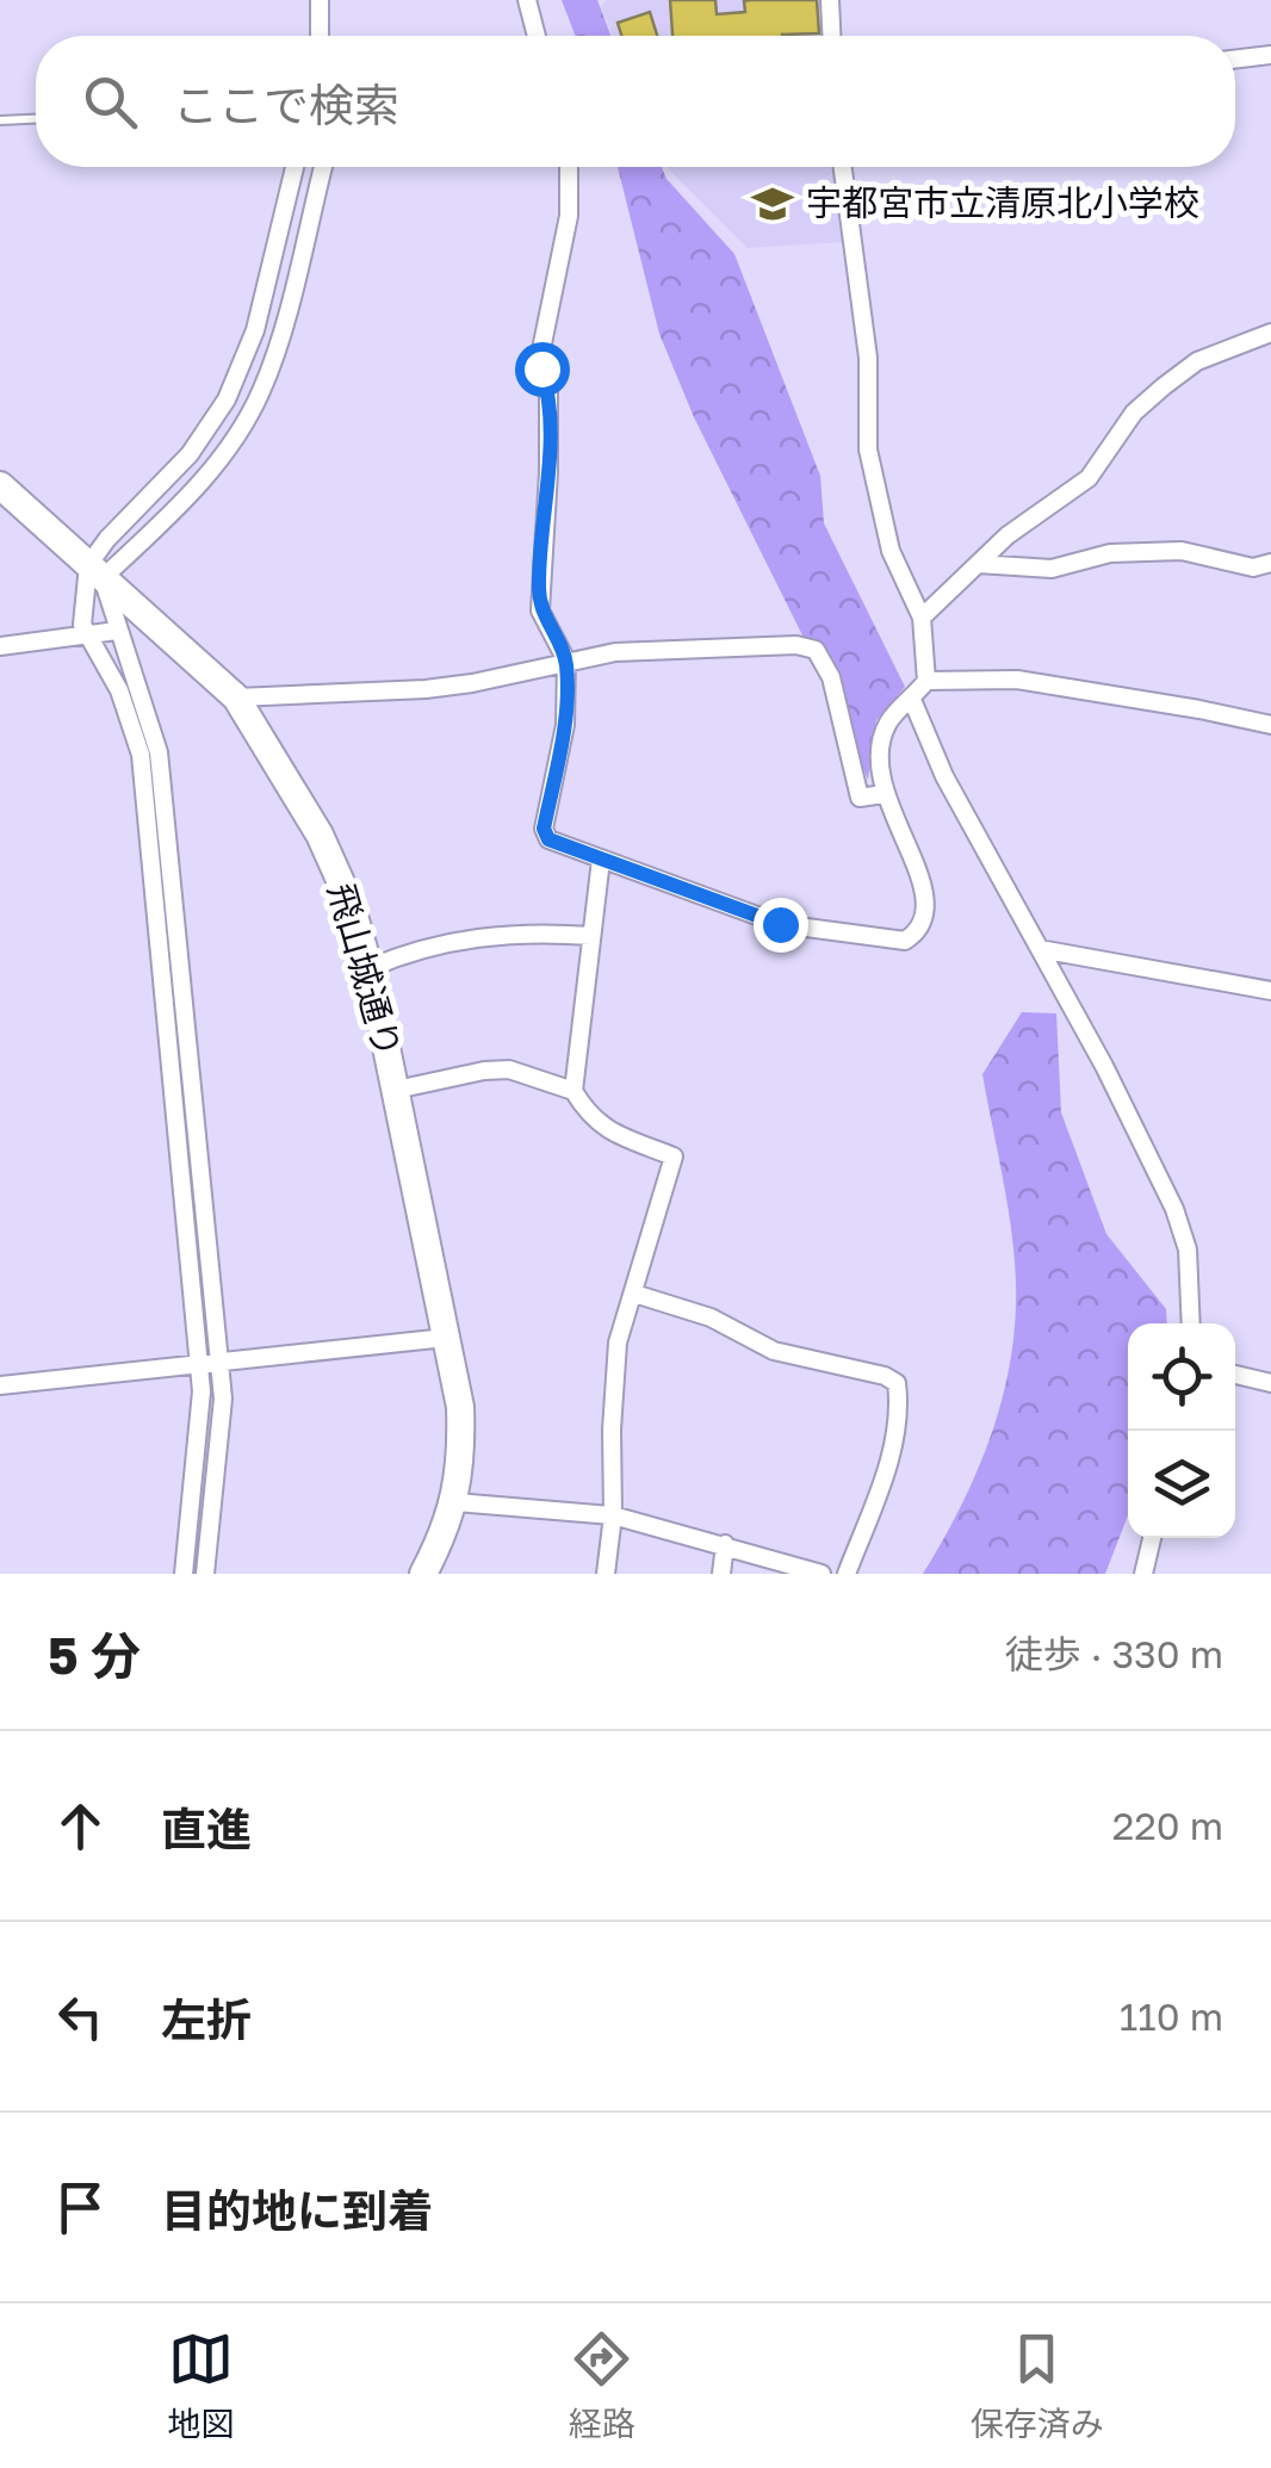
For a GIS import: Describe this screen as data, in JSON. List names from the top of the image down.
{
  "streets": {
    "highway": ["飛山城通り"]
  },
  "places": {
    "school or university": ["宇都宮市立清原北小学校"]
  },
  "page": {
    "search": "ここで検索",
    "heading": ["5 分", "徒歩 · 330 m"],
    "list": [
      ["直進", "220 m"],
      ["左折", "110 m"],
      "目的地に到着"
    ],
    "nav": ["地図", "経路", "保存済み"]
  }
}
